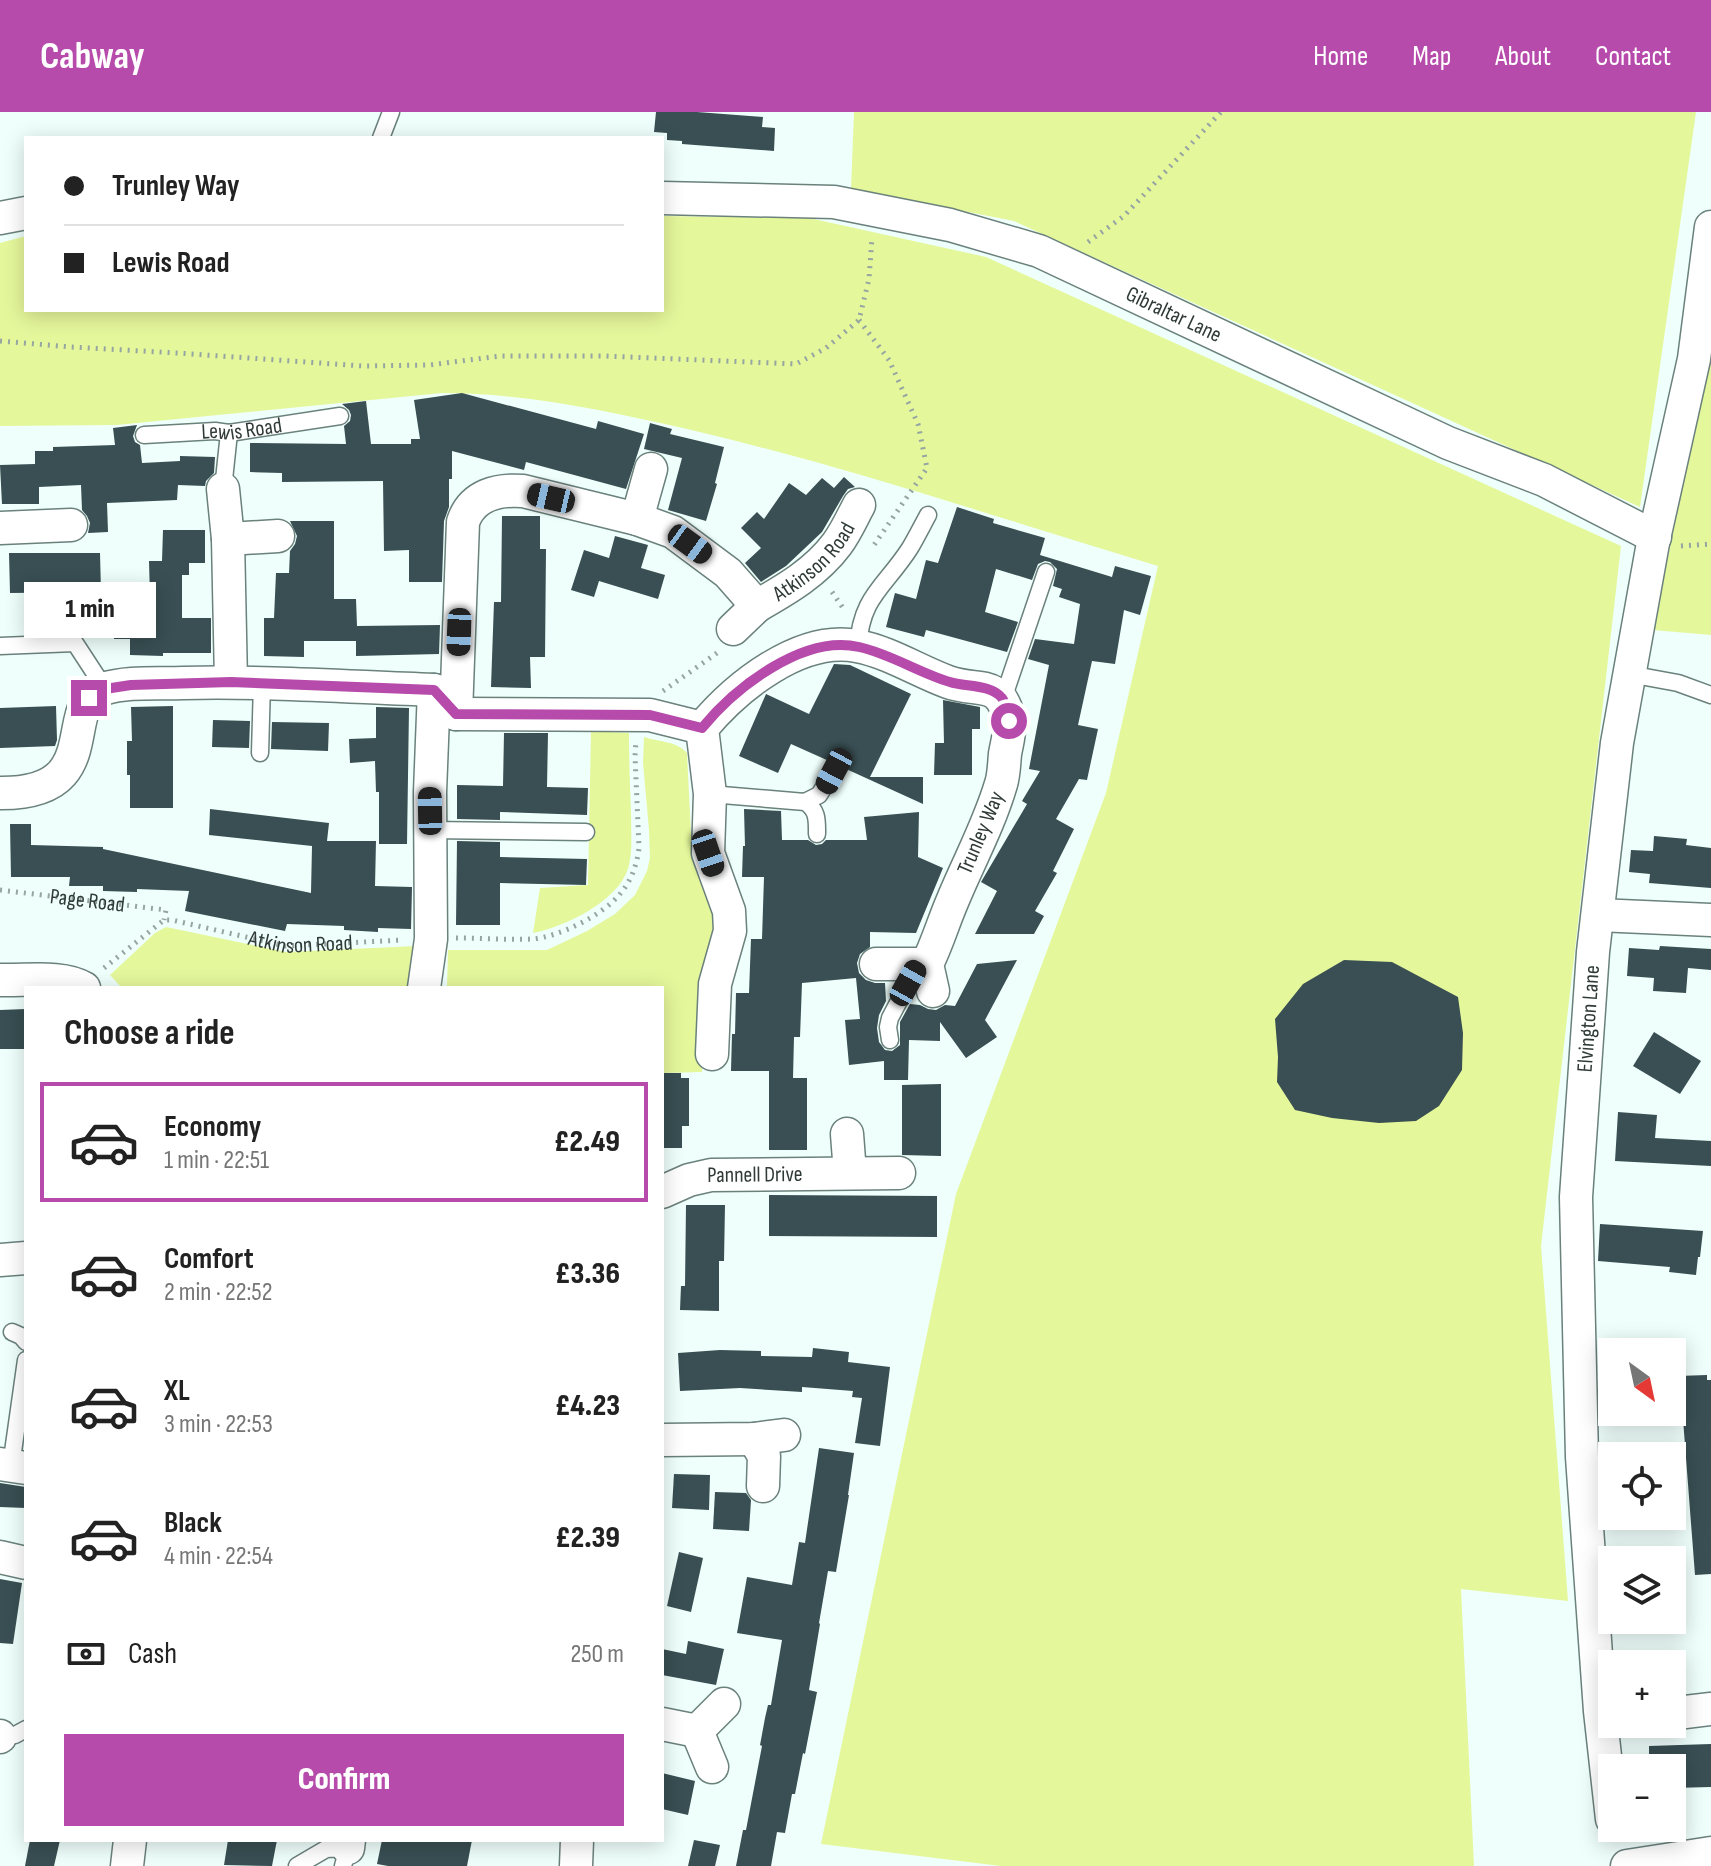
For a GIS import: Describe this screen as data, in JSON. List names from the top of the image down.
{
  "streets": {
    "street": [
      "Gibraltar Lane",
      "Atkinson Road",
      "Trunley Way",
      "Elvington Lane",
      "Pannell Drive"
    ],
    "lane": ["Lewis Road"],
    "path": ["Page Road"]
  },
  "crossings": [
    ["Gibraltar Lane", "Elvington Lane"],
    ["Atkinson Road", "Page Road"]
  ],
  "north": "bottom right",
  "page": {
    "header": "Cabway",
    "nav": [
      "Home",
      "Map",
      "About",
      "Contact"
    ],
    "banner": ["Trunley Way", "Lewis Road"],
    "bubble": "1 min",
    "heading": "Choose a ride",
    "list": [
      {
        "name": "Economy",
        "note": "1 min · 22:51",
        "value": "£2.49"
      },
      {
        "name": "Comfort",
        "note": "2 min · 22:52",
        "value": "£3.36"
      },
      {
        "name": "XL",
        "note": "3 min · 22:53",
        "value": "£4.23"
      },
      {
        "name": "Black",
        "note": "4 min · 22:54",
        "value": "£2.39"
      }
    ],
    "map_buttons": ["+", "−"],
    "pay": ["Cash", "250 m"],
    "buttons": "Confirm"
  }
}
